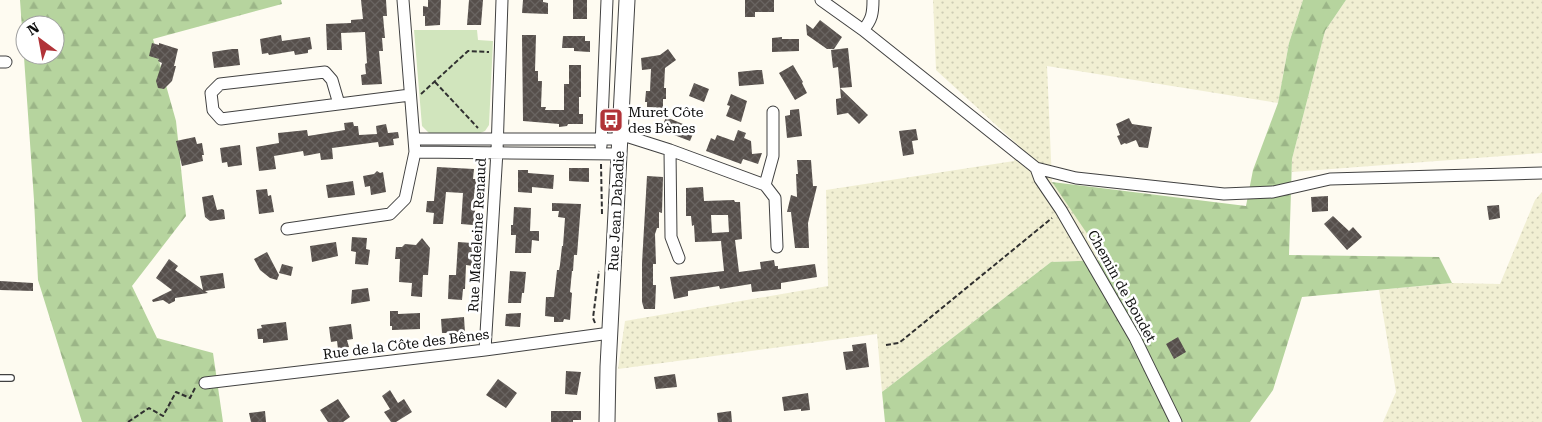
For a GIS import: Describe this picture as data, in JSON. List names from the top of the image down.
{
  "streets": {
    "street": [
      "Rue Jean Dabadie",
      "Rue Madeleine Renaud",
      "Chemin de Boudet",
      "Rue de la Côte des Bênes"
    ]
  },
  "crossings": [
    ["Rue Jean Dabadie", "Rue de la Côte des Bênes"],
    ["Rue Madeleine Renaud", "Rue de la Côte des Bênes"]
  ],
  "places": {
    "bus stop": ["Muret Côte des Bènes"]
  },
  "north": "top left"
}
